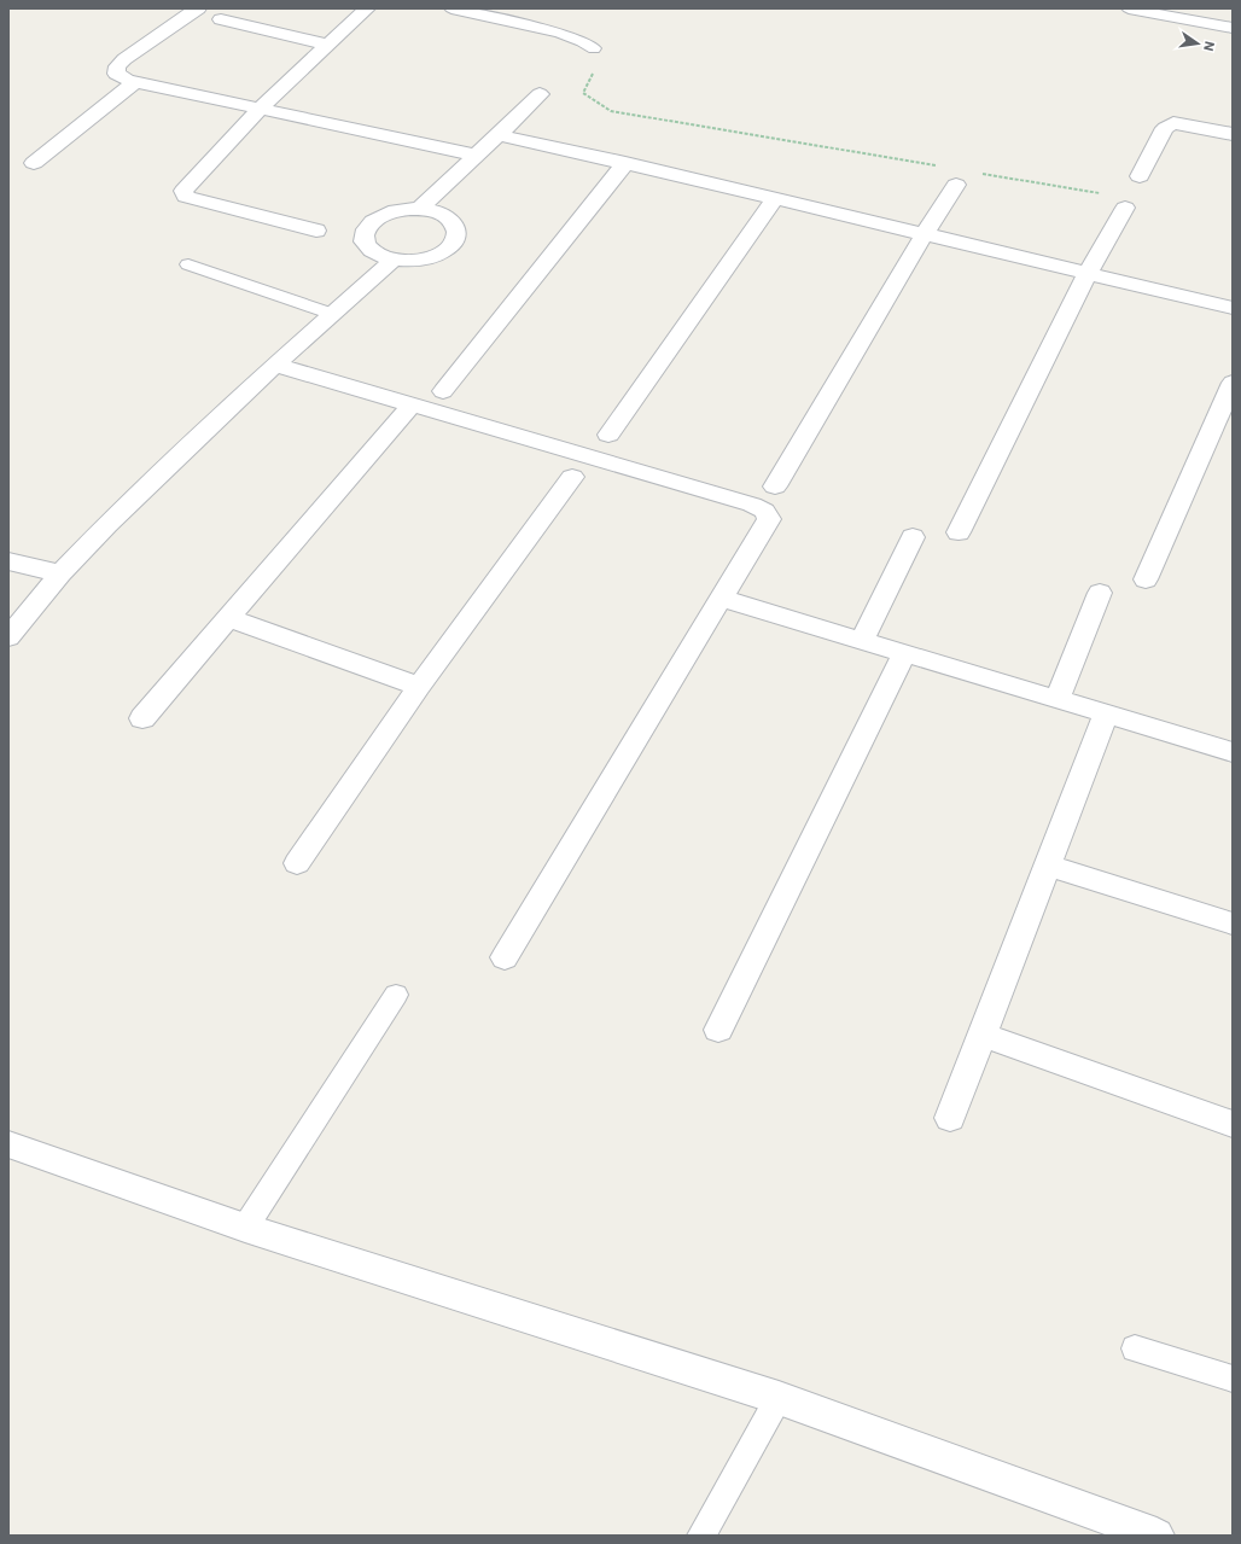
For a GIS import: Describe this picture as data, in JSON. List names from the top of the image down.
{
  "north": "right"
}
